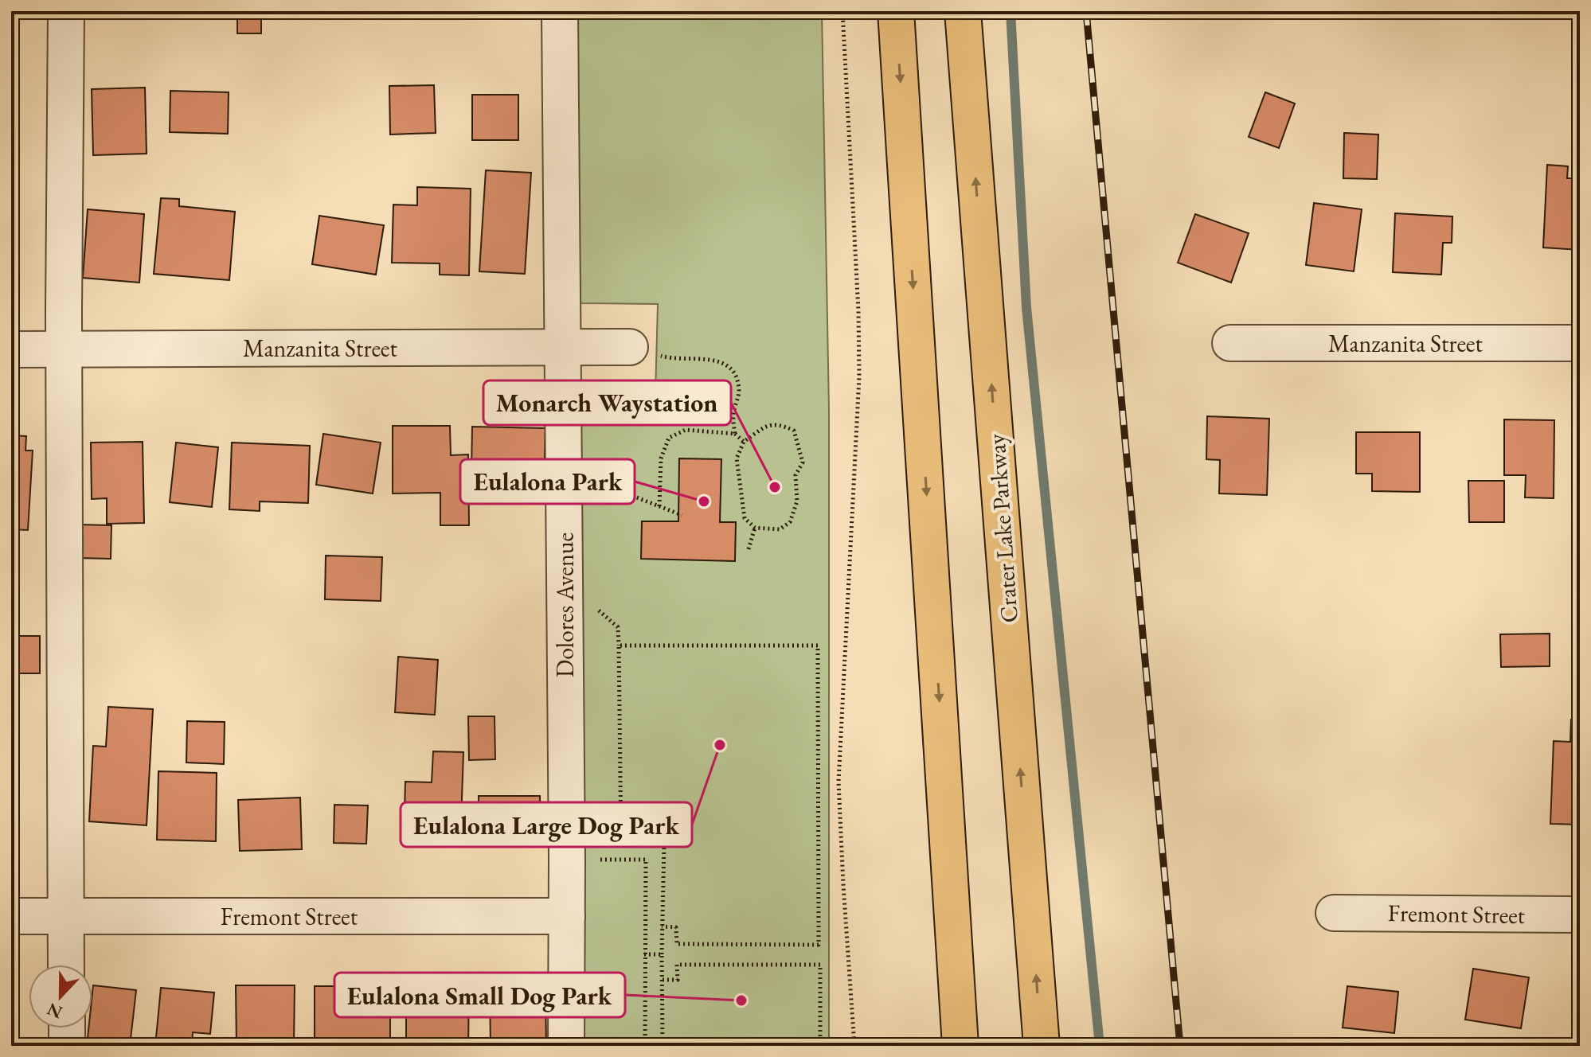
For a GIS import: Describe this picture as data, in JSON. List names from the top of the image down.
{
  "streets": {
    "main road": ["Crater Lake Parkway"],
    "street": ["Manzanita Street", "Dolores Avenue", "Fremont Street"]
  },
  "crossings": [
    ["Manzanita Street", "Dolores Avenue"],
    ["Dolores Avenue", "Fremont Street"]
  ],
  "places": [
    "Monarch Waystation",
    "Eulalona Park",
    "Eulalona Large Dog Park",
    "Eulalona Small Dog Park"
  ],
  "north": "bottom"
}
